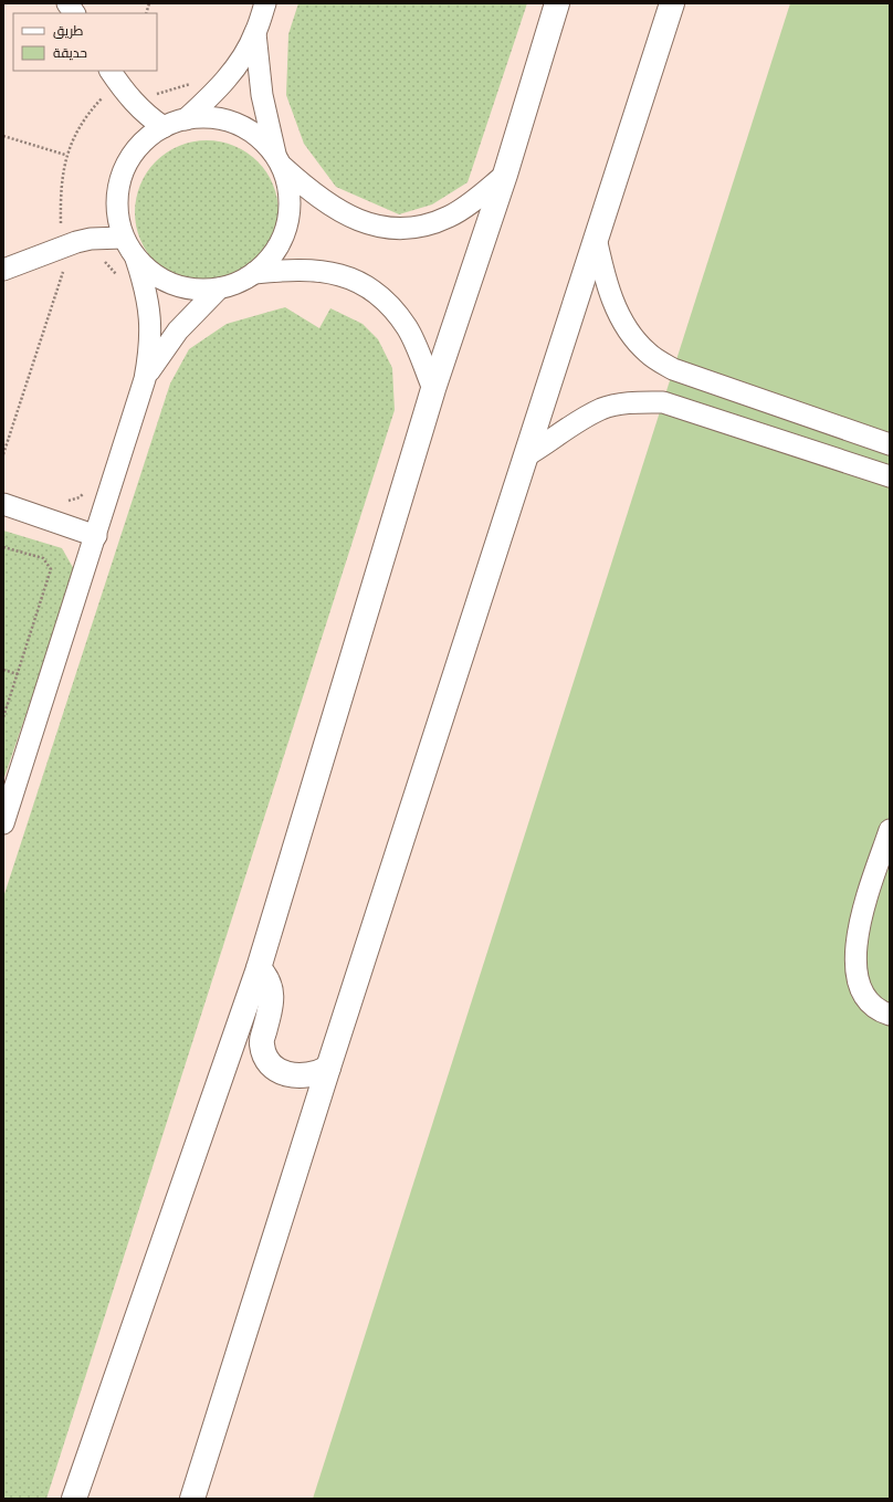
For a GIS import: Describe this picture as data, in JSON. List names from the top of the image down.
{
  "legend": ["طريق", "حديقة"]
}
